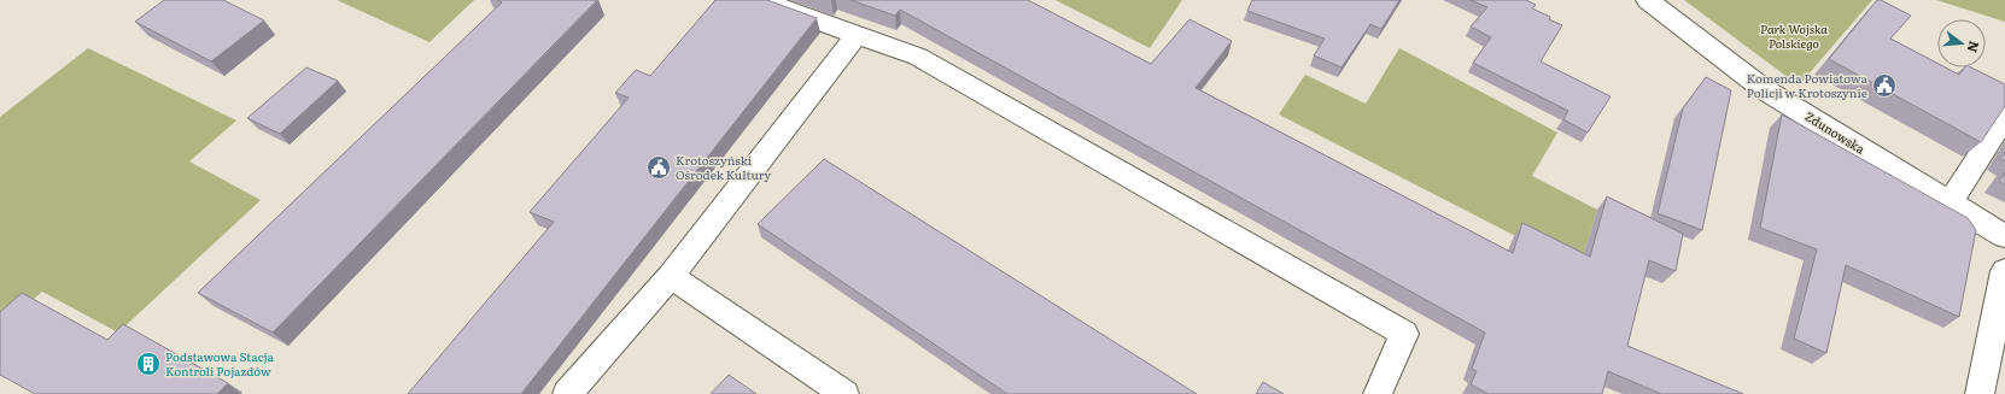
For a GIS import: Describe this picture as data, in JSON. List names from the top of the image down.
{
  "streets": {
    "street": ["Zdunowska"]
  },
  "parks": ["Park Wojska Polskiego"],
  "places": {
    "public building": ["Komenda Powiatowa Policji w Krotoszynie", "Krotoszyński Ośrodek Kultury"],
    "building": ["Podstawowa Stacja Kontroli Pojazdów"]
  },
  "north": "right"
}
